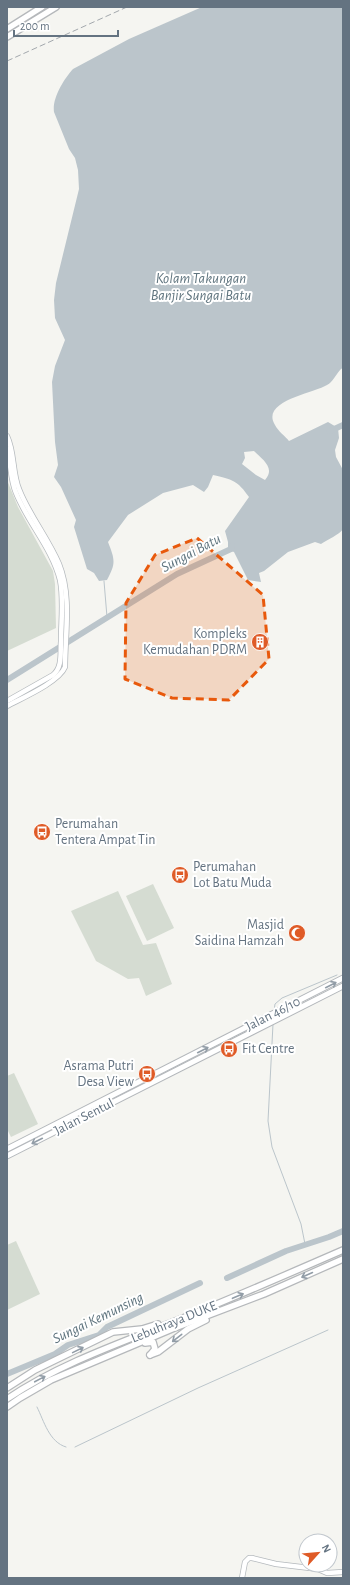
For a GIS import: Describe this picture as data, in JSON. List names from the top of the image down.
{
  "streets": {
    "highway": ["Lebuhraya DUKE"],
    "main road": ["Jalan 46/10", "Jalan Sentul"]
  },
  "crossings": [
    ["Jalan 46/10", "Jalan Sentul"]
  ],
  "water": ["Kolam Takungan Banjir Sungai Batu", "Sungai Batu", "Sungai Kemunsing"],
  "places": {
    "building": ["Kompleks Kemudahan PDRM"],
    "bus stop": [
      "Perumahan Tentera Ampat Tin",
      "Perumahan Lot Batu Muda",
      "Fit Centre",
      "Asrama Putri Desa View"
    ],
    "mosque": ["Masjid Saidina Hamzah"]
  },
  "scale_bar": "200 m",
  "north": "top right"
}
